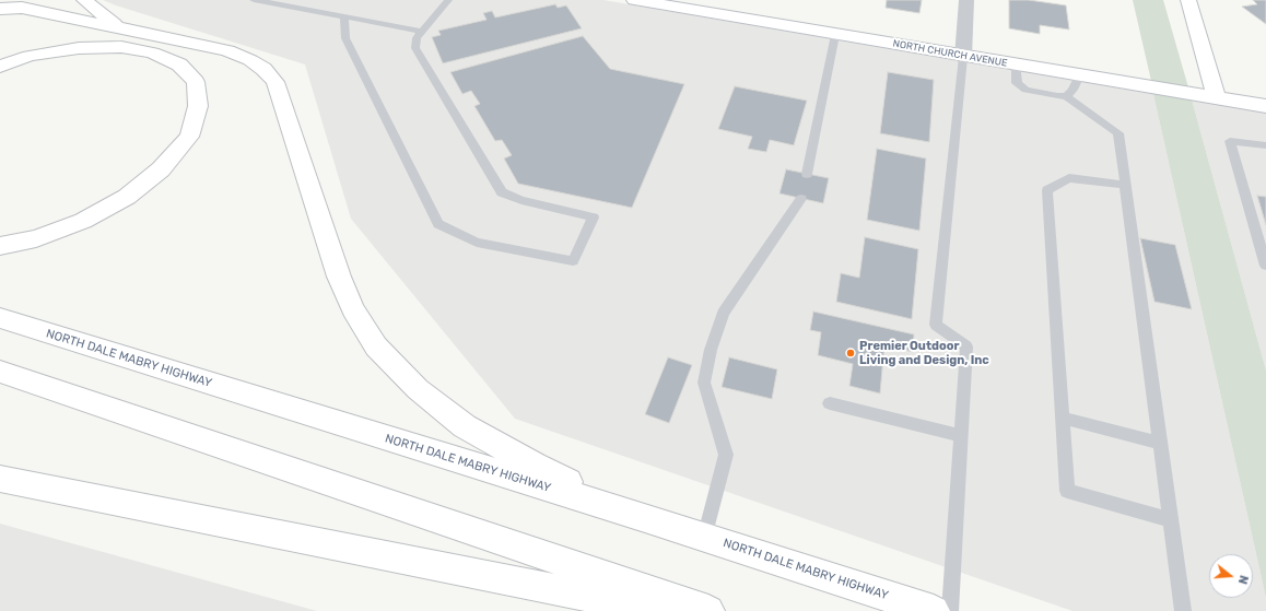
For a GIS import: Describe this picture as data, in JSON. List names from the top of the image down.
{
  "streets": {
    "main road": ["NORTH CHURCH AVENUE", "NORTH DALE MABRY HIGHWAY"]
  },
  "places": ["Premier Outdoor Living and Design, Inc"],
  "north": "right"
}
